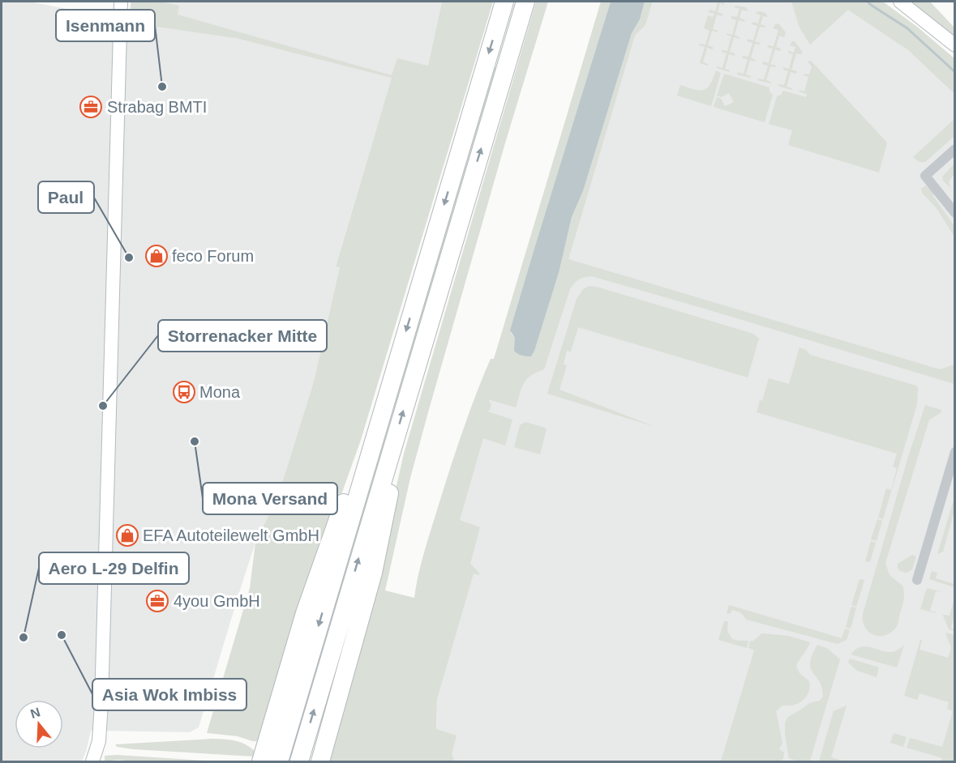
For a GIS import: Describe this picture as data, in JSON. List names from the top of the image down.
{
  "places": {
    "other": [
      "Isenmann",
      "Paul",
      "Storrenacker Mitte",
      "Mona Versand",
      "Asia Wok Imbiss",
      "Aero L-29 Delfin"
    ],
    "office": ["Strabag BMTI", "4you GmbH"],
    "shop": ["feco Forum", "EFA Autoteilewelt GmbH"],
    "bus stop": ["Mona"]
  },
  "north": "top"
}
